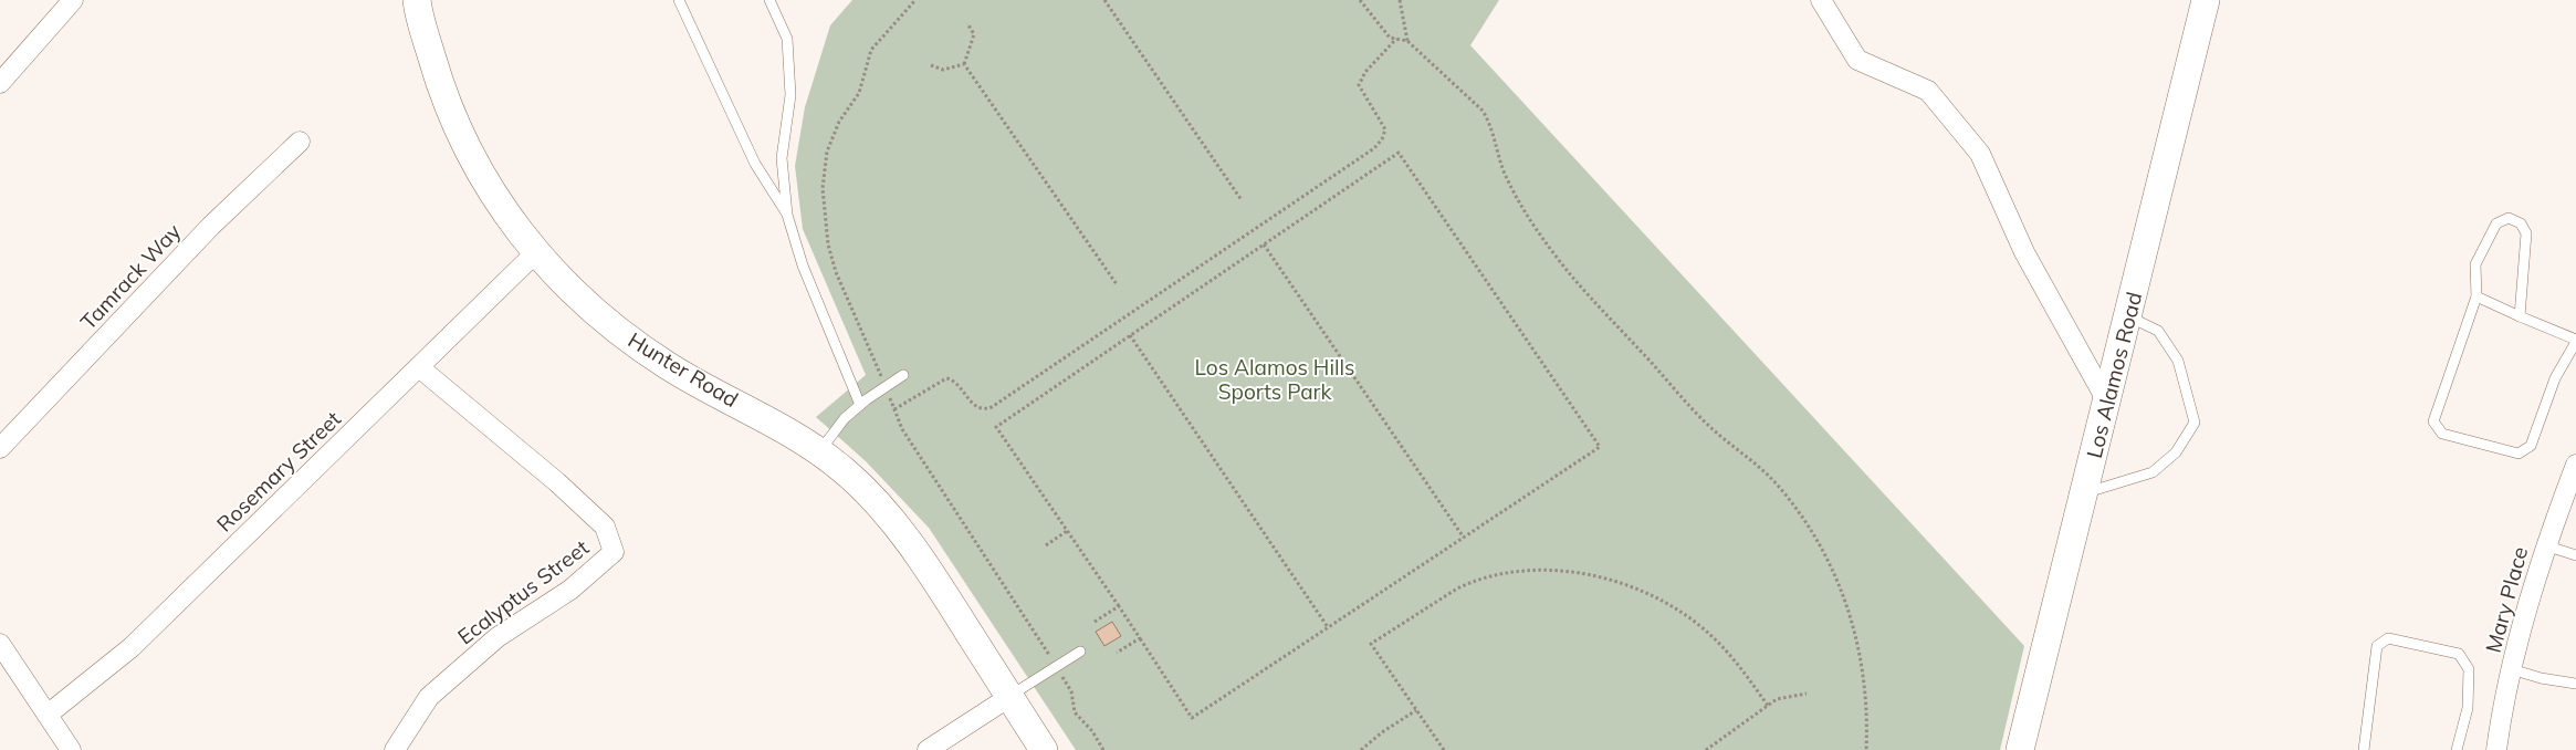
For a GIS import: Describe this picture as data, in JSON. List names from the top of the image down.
{
  "streets": {
    "street": [
      "Tamrack Way",
      "Hunter Road",
      "Los Alamos Road",
      "Rosemary Street",
      "Ecalyptus Street",
      "Mary Place"
    ]
  },
  "crossings": [
    ["Hunter Road", "Rosemary Street"],
    ["Rosemary Street", "Ecalyptus Street"]
  ],
  "parks": ["Los Alamos Hills Sports Park"]
}
